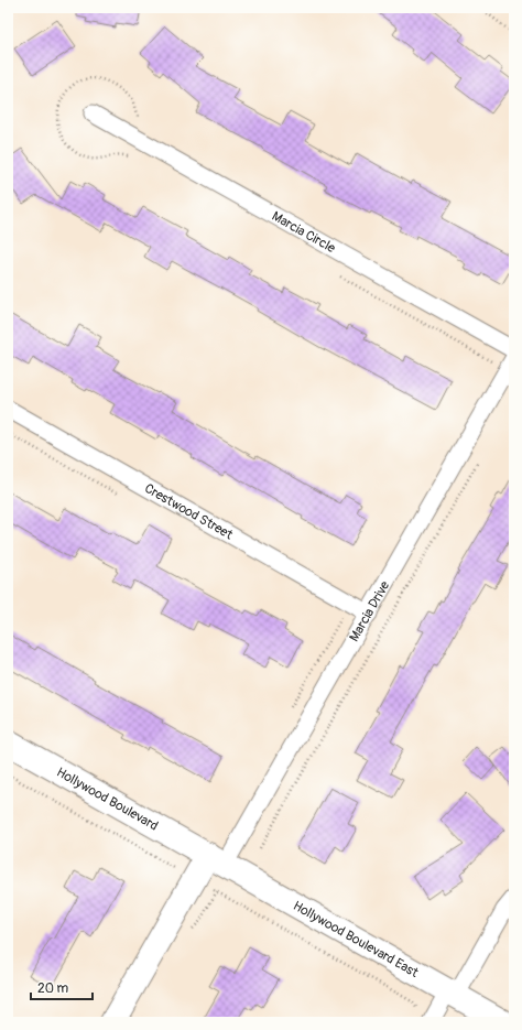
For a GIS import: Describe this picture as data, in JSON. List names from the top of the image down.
{
  "streets": {
    "street": [
      "Marcia Circle",
      "Crestwood Street",
      "Marcia Drive",
      "Hollywood Boulevard",
      "Hollywood Boulevard East"
    ]
  },
  "crossings": [
    ["Crestwood Street", "Marcia Drive"],
    ["Marcia Drive", "Hollywood Boulevard"],
    ["Marcia Drive", "Hollywood Boulevard East"],
    ["Hollywood Boulevard", "Hollywood Boulevard East"]
  ],
  "scale_bar": "20 m"
}
